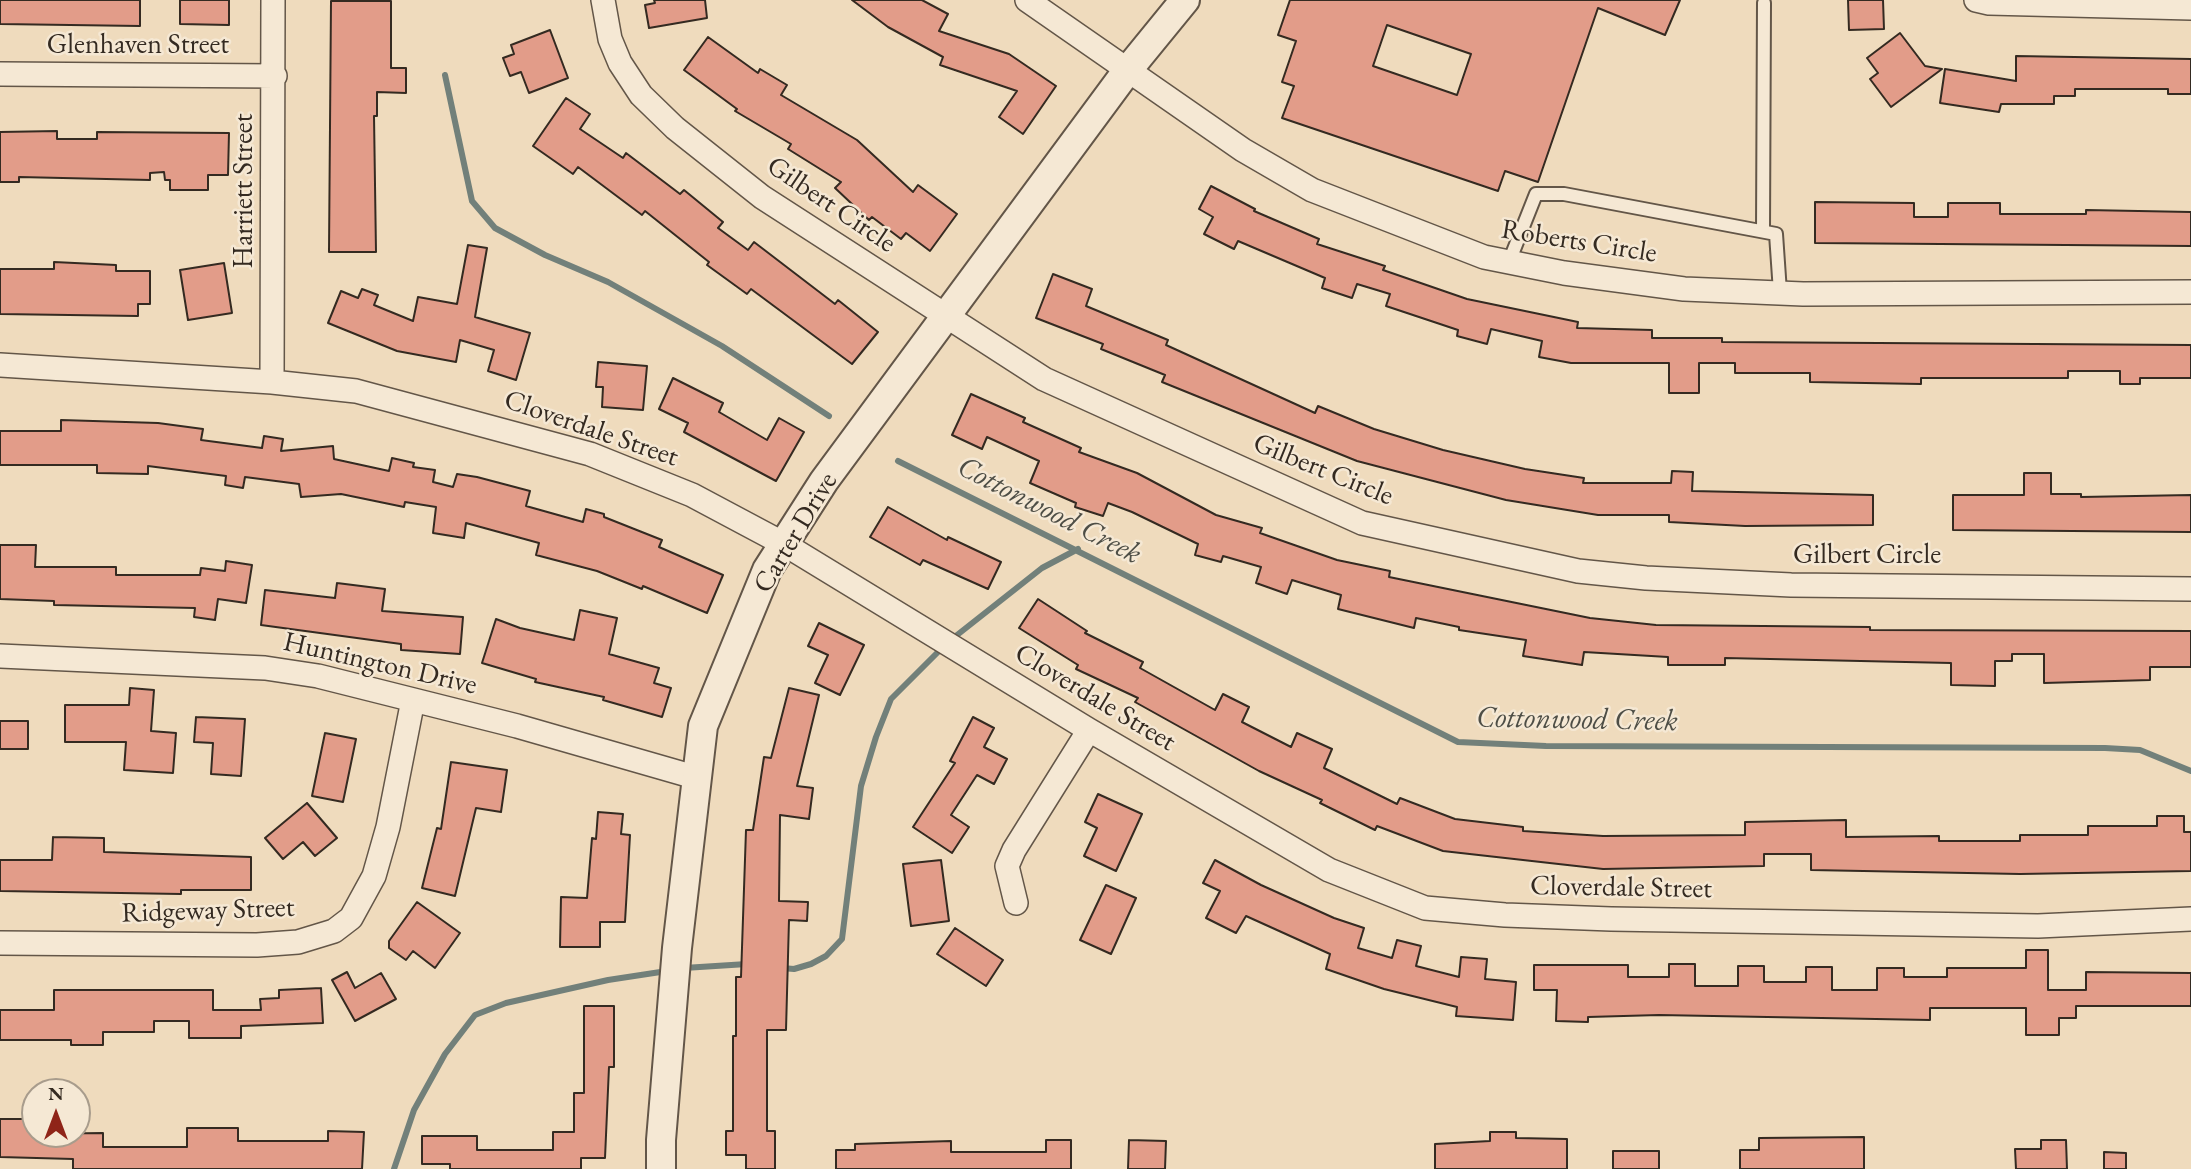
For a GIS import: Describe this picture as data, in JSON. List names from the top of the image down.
{
  "streets": {
    "street": [
      "Glenhaven Street",
      "Harriett Street",
      "Gilbert Circle",
      "Roberts Circle",
      "Cloverdale Street",
      "Carter Drive",
      "Huntington Drive",
      "Ridgeway Street"
    ]
  },
  "crossings": [
    ["Glenhaven Street", "Harriett Street"],
    ["Harriett Street", "Cloverdale Street"],
    ["Gilbert Circle", "Carter Drive"],
    ["Roberts Circle", "Carter Drive"],
    ["Cloverdale Street", "Carter Drive"],
    ["Carter Drive", "Huntington Drive"],
    ["Huntington Drive", "Ridgeway Street"]
  ],
  "water": ["Cottonwood Creek"],
  "north": "top"
}
